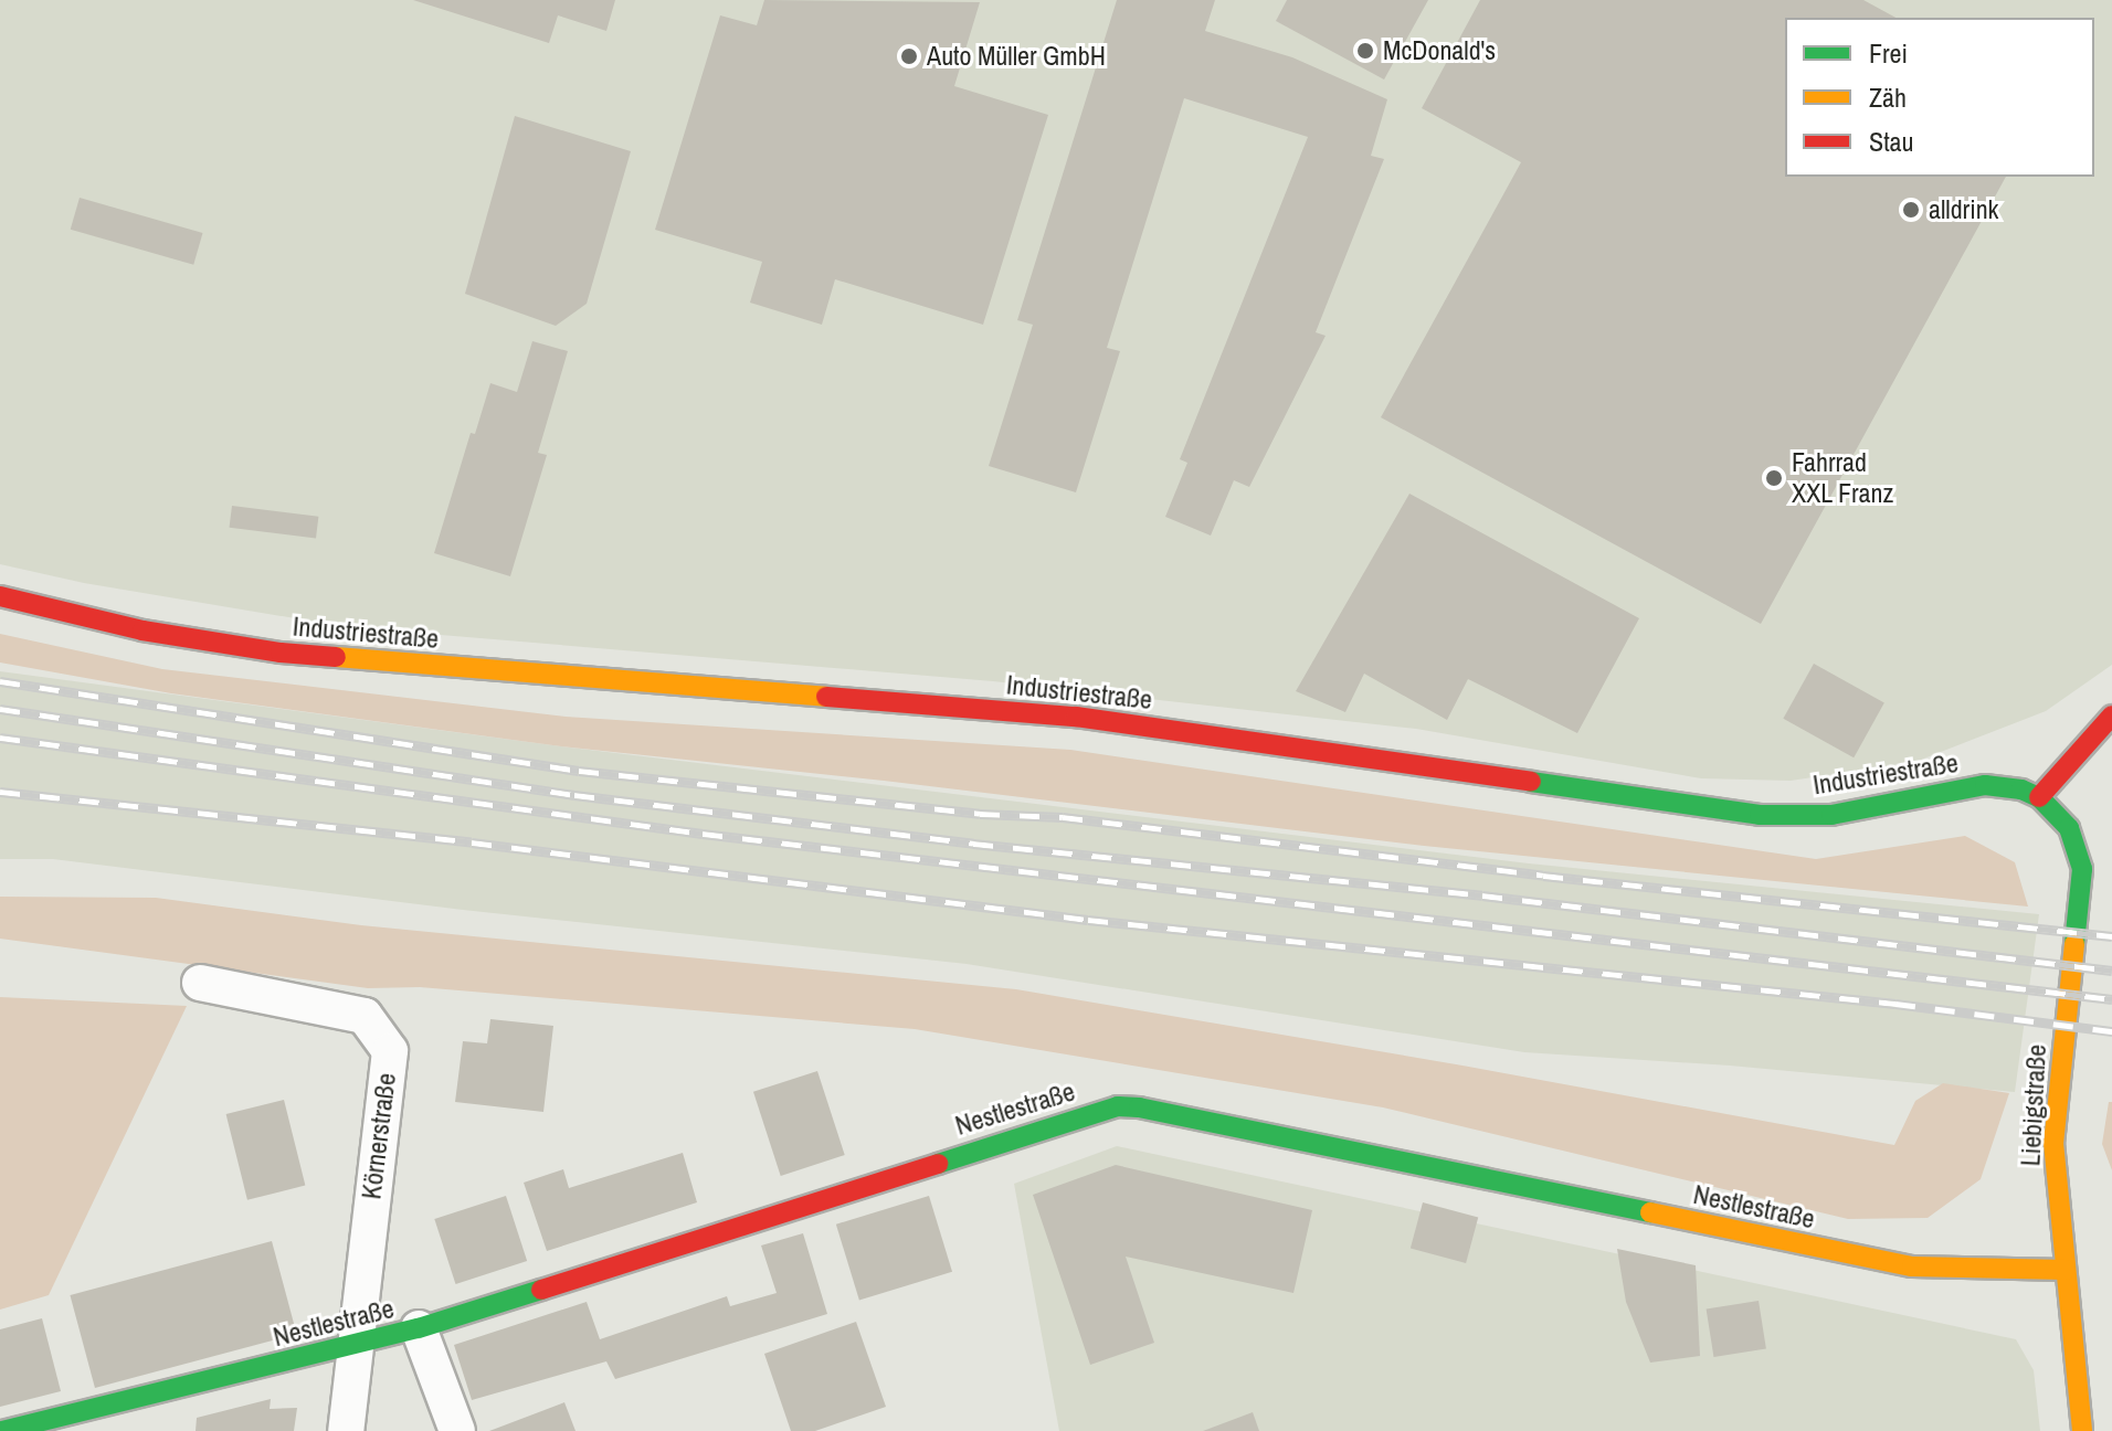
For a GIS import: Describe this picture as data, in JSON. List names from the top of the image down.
{
  "streets": {
    "street": [
      "Industriestraße",
      "Liebigstraße",
      "Nestlestraße",
      "Körnerstraße"
    ]
  },
  "crossings": [
    ["Industriestraße", "Liebigstraße"],
    ["Liebigstraße", "Nestlestraße"],
    ["Nestlestraße", "Körnerstraße"]
  ],
  "places": [
    "McDonald's",
    "Auto Müller GmbH",
    "alldrink",
    "Fahrrad XXL Franz"
  ],
  "legend": ["Frei", "Zäh", "Stau"]
}
